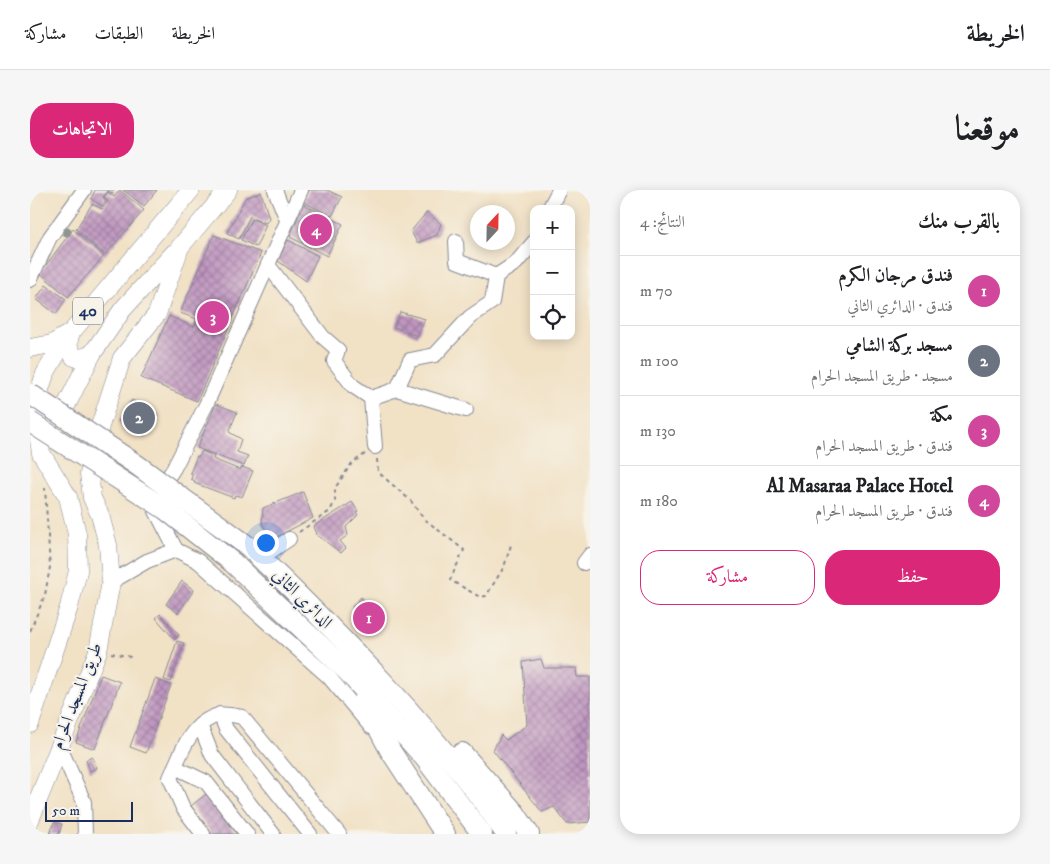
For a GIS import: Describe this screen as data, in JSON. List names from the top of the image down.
{
  "streets": {
    "highway": ["الدائري الثاني"],
    "main road": ["40", "طريق المسجد الحرام"]
  },
  "crossings": [
    ["الدائري الثاني", "طريق المسجد الحرام"]
  ],
  "scale_bar": "50 m",
  "north": "top",
  "page": {
    "header": "الخريطة",
    "nav": ["الخريطة", "الطبقات", "مشاركة"],
    "title": "موقعنا",
    "buttons": [
      "الاتجاهات",
      ["حفظ", "مشاركة"]
    ],
    "heading": ["بالقرب منك", "النتائج: 4"],
    "map_buttons": ["+", "−"],
    "pins": [
      "4",
      "3",
      "2",
      "1"
    ],
    "list": [
      {
        "mark": "1",
        "name": "فندق مرجان الكرم",
        "note": "فندق · الدائري الثاني",
        "value": "70 m"
      },
      {
        "mark": "2",
        "name": "مسجد بركة الشامي",
        "note": "مسجد · طريق المسجد الحرام",
        "value": "100 m"
      },
      {
        "mark": "3",
        "name": "مكة",
        "note": "فندق · طريق المسجد الحرام",
        "value": "130 m"
      },
      {
        "mark": "4",
        "name": "Al Masaraa Palace Hotel",
        "note": "فندق · طريق المسجد الحرام",
        "value": "180 m"
      }
    ],
    "scale": "50 m"
  }
}
